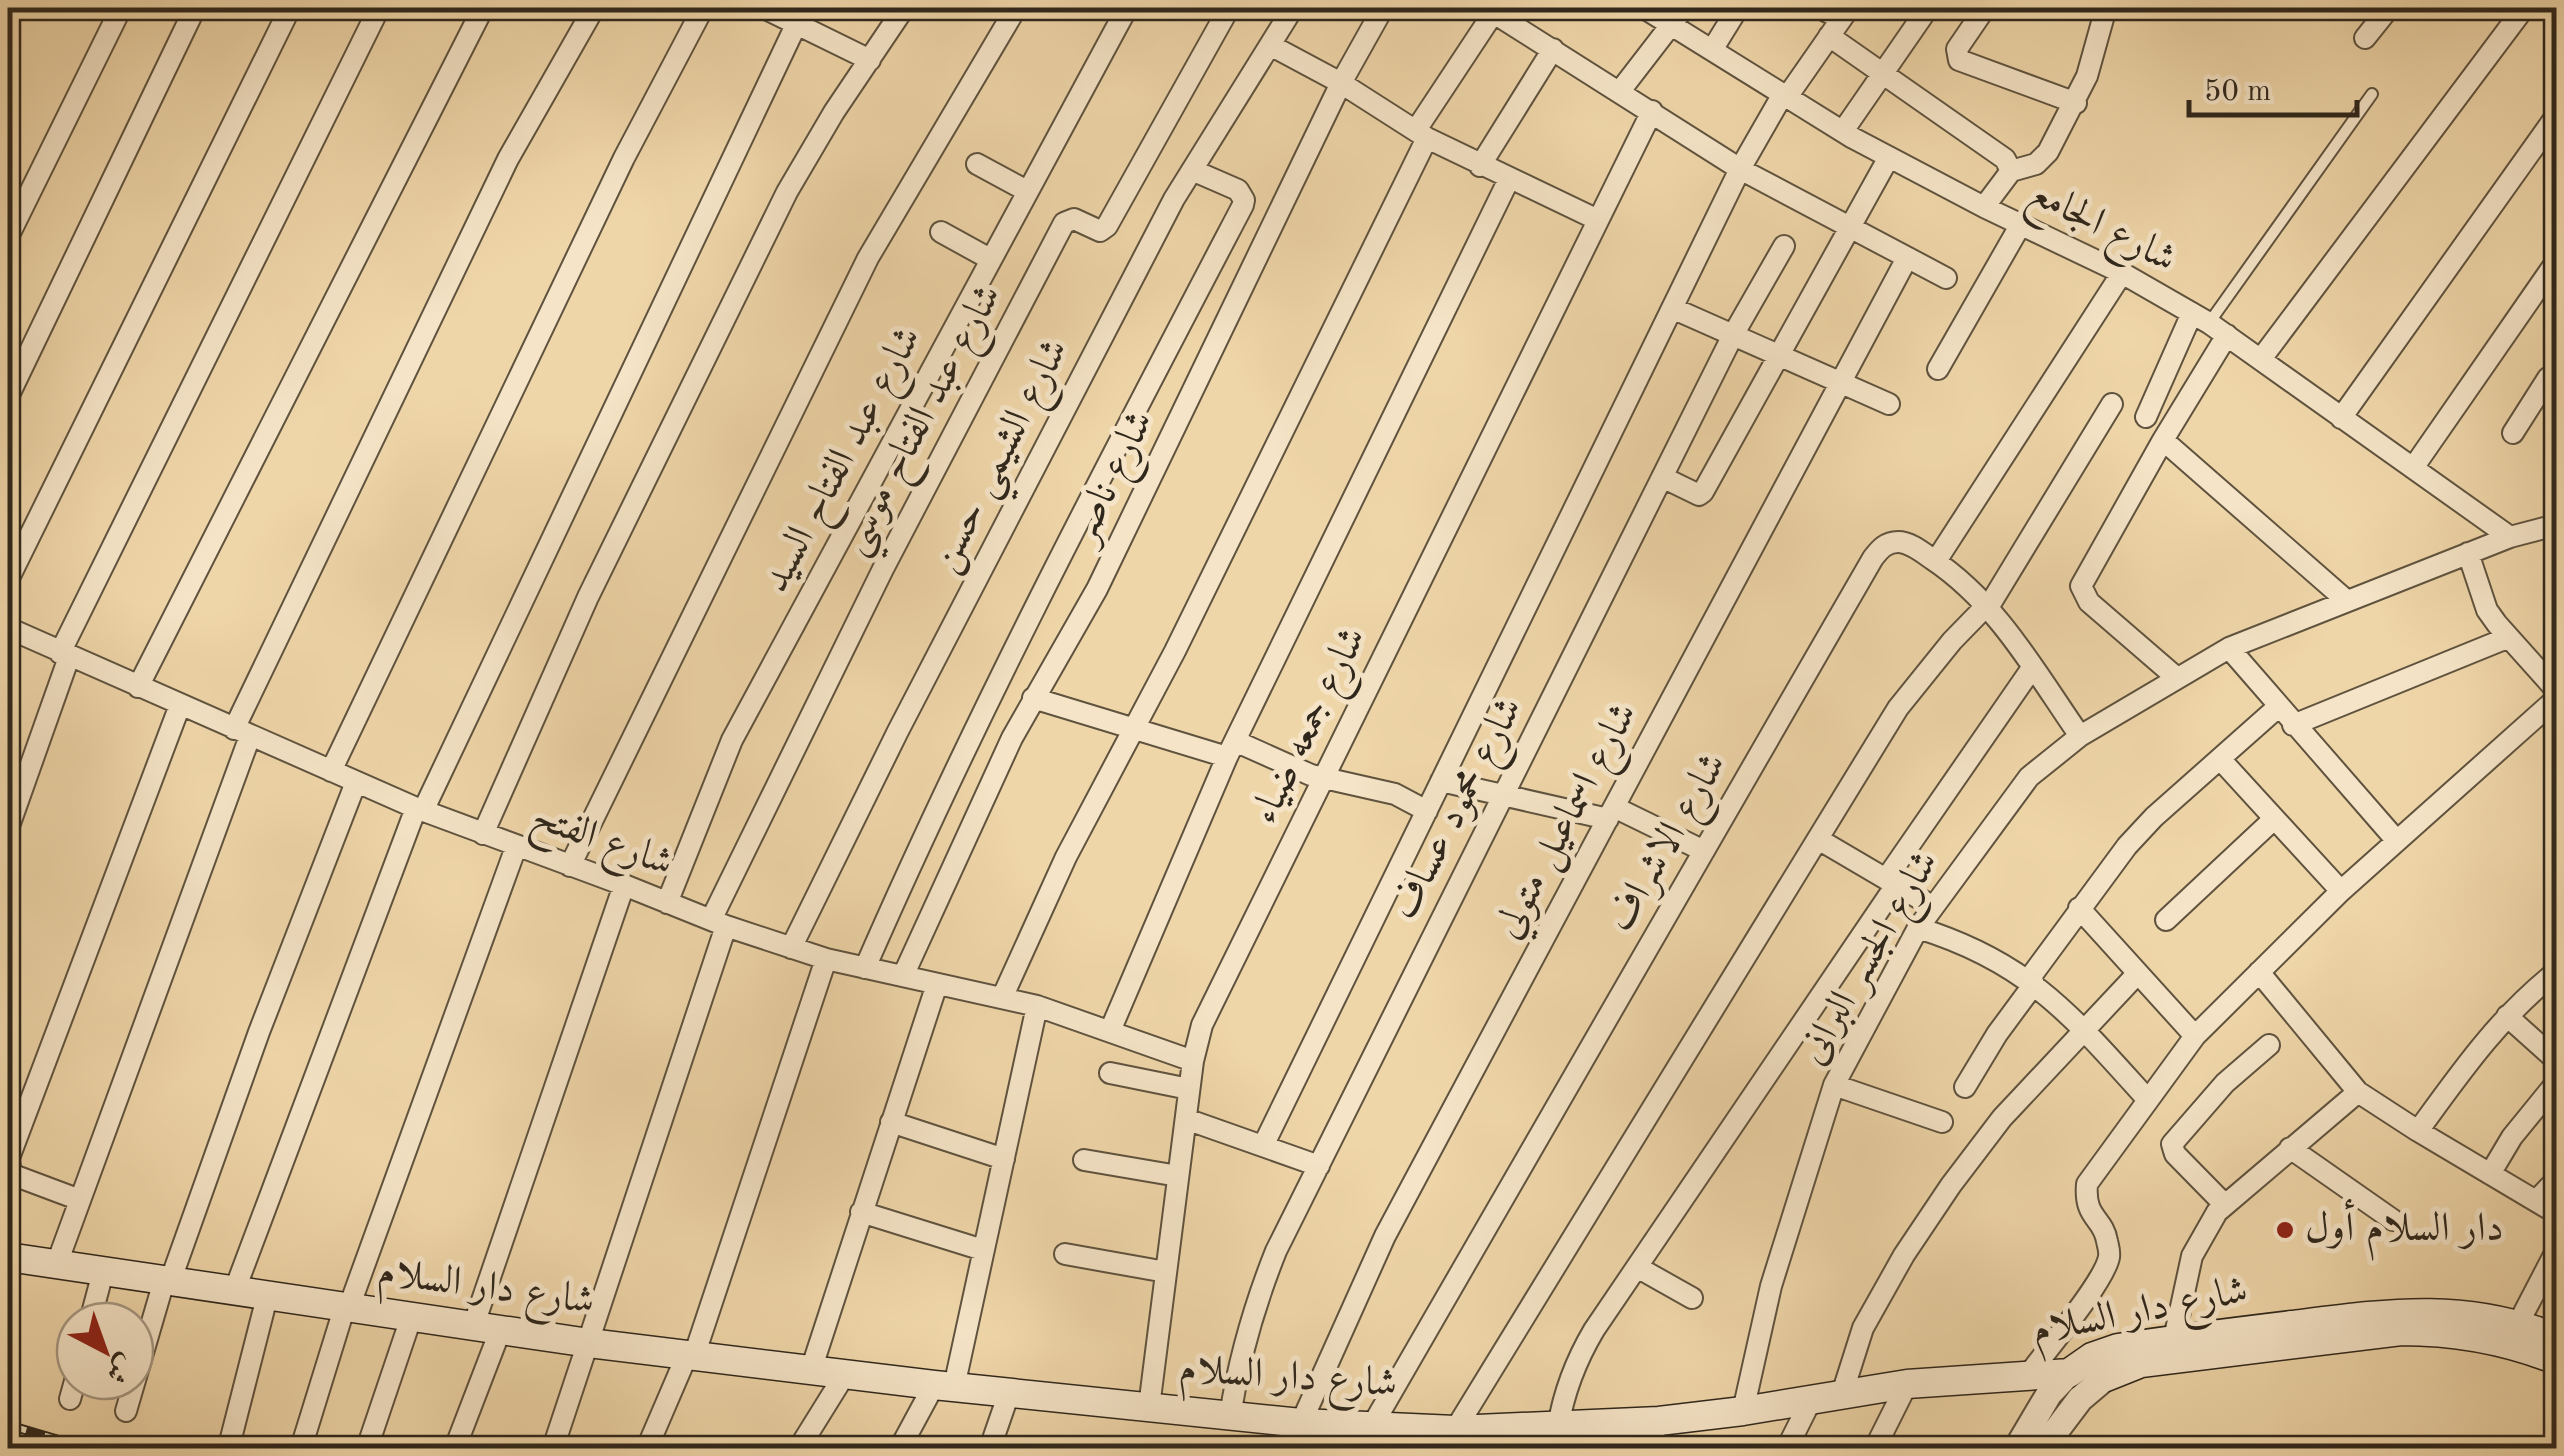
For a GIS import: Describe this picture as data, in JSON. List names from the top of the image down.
{
  "streets": {
    "main road": ["شارع دار السلام"],
    "street": [
      "شارع الجامع",
      "شارع عبد الفتاح موسي",
      "شارع الشيمي حسن",
      "شارع عبد الفتاح السيد",
      "شارع ناصر",
      "شارع جمعه ضياء",
      "شارع محمود عساف",
      "شارع اسماعيل متولي",
      "شارع الفتح",
      "شارع الاشراف",
      "شارع الجسر البرانى"
    ]
  },
  "crossings": [
    ["شارع الجامع", "شارع الجسر البرانى"],
    ["شارع عبد الفتاح موسي", "شارع الفتح"],
    ["شارع الشيمي حسن", "شارع الفتح"],
    ["شارع عبد الفتاح السيد", "شارع الفتح"],
    ["شارع ناصر", "شارع الفتح"],
    ["شارع جمعه ضياء", "شارع الفتح"],
    ["شارع جمعه ضياء", "شارع دار السلام"],
    ["شارع محمود عساف", "شارع دار السلام"],
    ["شارع اسماعيل متولي", "شارع دار السلام"],
    ["شارع الاشراف", "شارع الجسر البرانى"],
    ["شارع الاشراف", "شارع دار السلام"],
    ["شارع الجسر البرانى", "شارع دار السلام"]
  ],
  "places": ["دار السلام أول"],
  "scale_bar": "50 m",
  "north": "bottom right"
}
